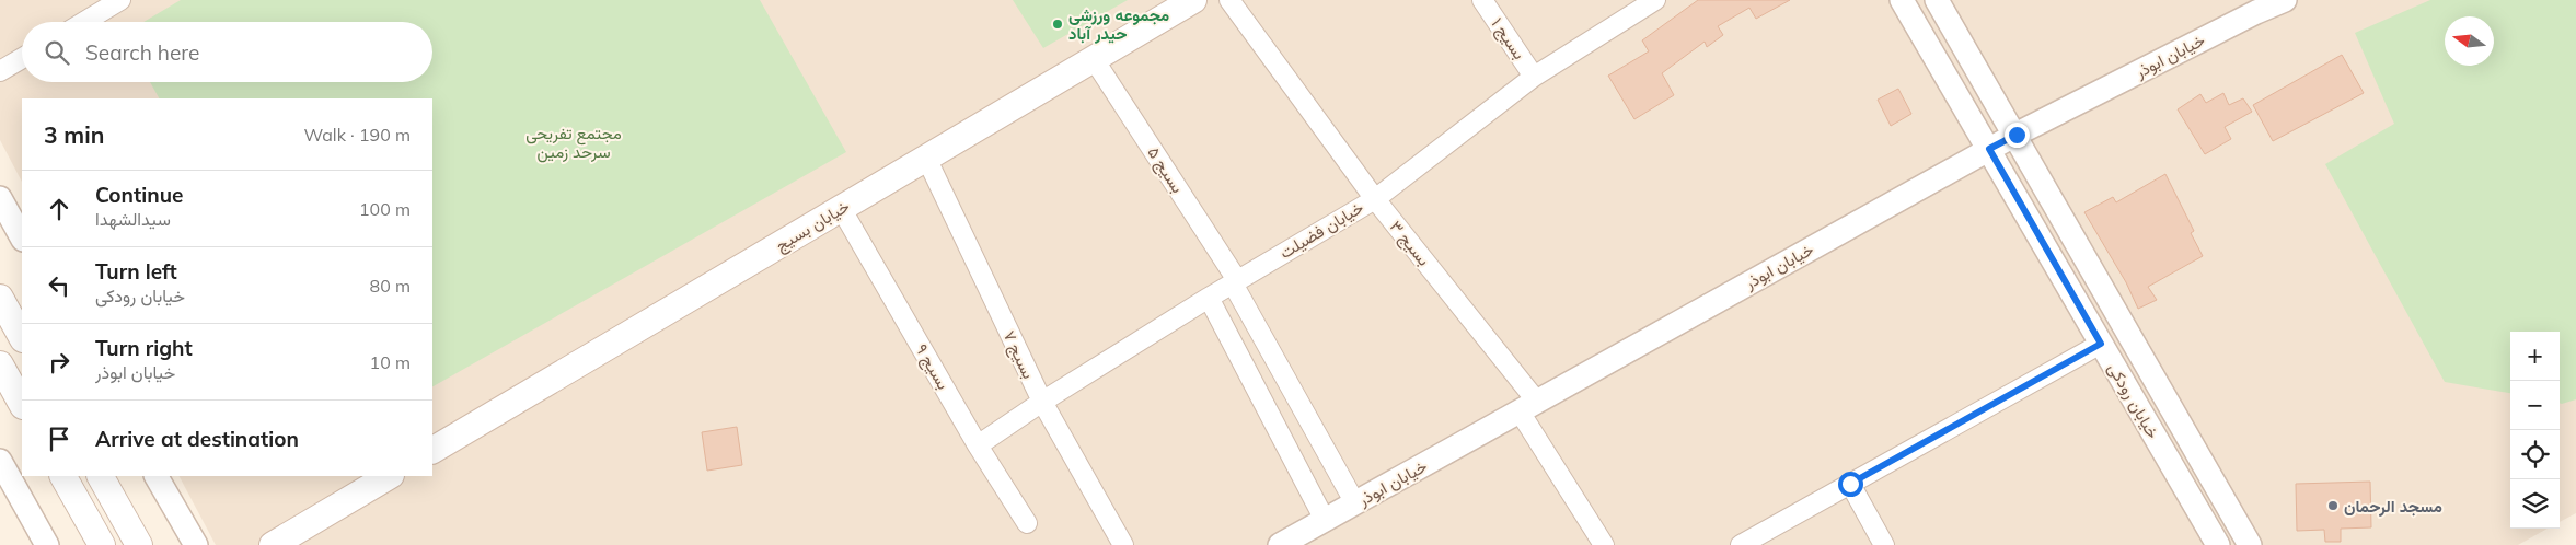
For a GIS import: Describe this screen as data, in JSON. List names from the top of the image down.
{
  "streets": {
    "main road": ["خیابان بسیج"],
    "street": [
      "بسیج ۱",
      "خیابان ابوذر",
      "بسیج ۵",
      "خیابان فضیلت",
      "بسیج ۳",
      "بسیج ۷",
      "بسیج ۹",
      "خیابان رودکی"
    ]
  },
  "crossings": [
    ["بسیج ۱", "خیابان فضیلت"],
    ["خیابان ابوذر", "بسیج ۵"],
    ["خیابان ابوذر", "بسیج ۳"],
    ["خیابان ابوذر", "خیابان رودکی"],
    ["بسیج ۵", "خیابان بسیج"],
    ["بسیج ۵", "خیابان فضیلت"],
    ["خیابان بسیج", "بسیج ۷"],
    ["خیابان بسیج", "بسیج ۹"],
    ["خیابان فضیلت", "بسیج ۳"],
    ["خیابان فضیلت", "بسیج ۷"],
    ["خیابان فضیلت", "بسیج ۹"]
  ],
  "parks": ["مجتمع تفریحی سرحد زمین"],
  "places": ["مجموعه ورزشی حیدر آباد", "مسجد الرحمان"],
  "north": "left",
  "page": {
    "search": "Search here",
    "heading": ["3 min", "Walk · 190 m"],
    "list": [
      ["Continue", "سیدالشهدا", "100 m"],
      ["Turn left", "خیابان رودکی", "80 m"],
      ["Turn right", "خیابان ابوذر", "10 m"],
      "Arrive at destination"
    ],
    "map_buttons": ["+", "−"]
  }
}
